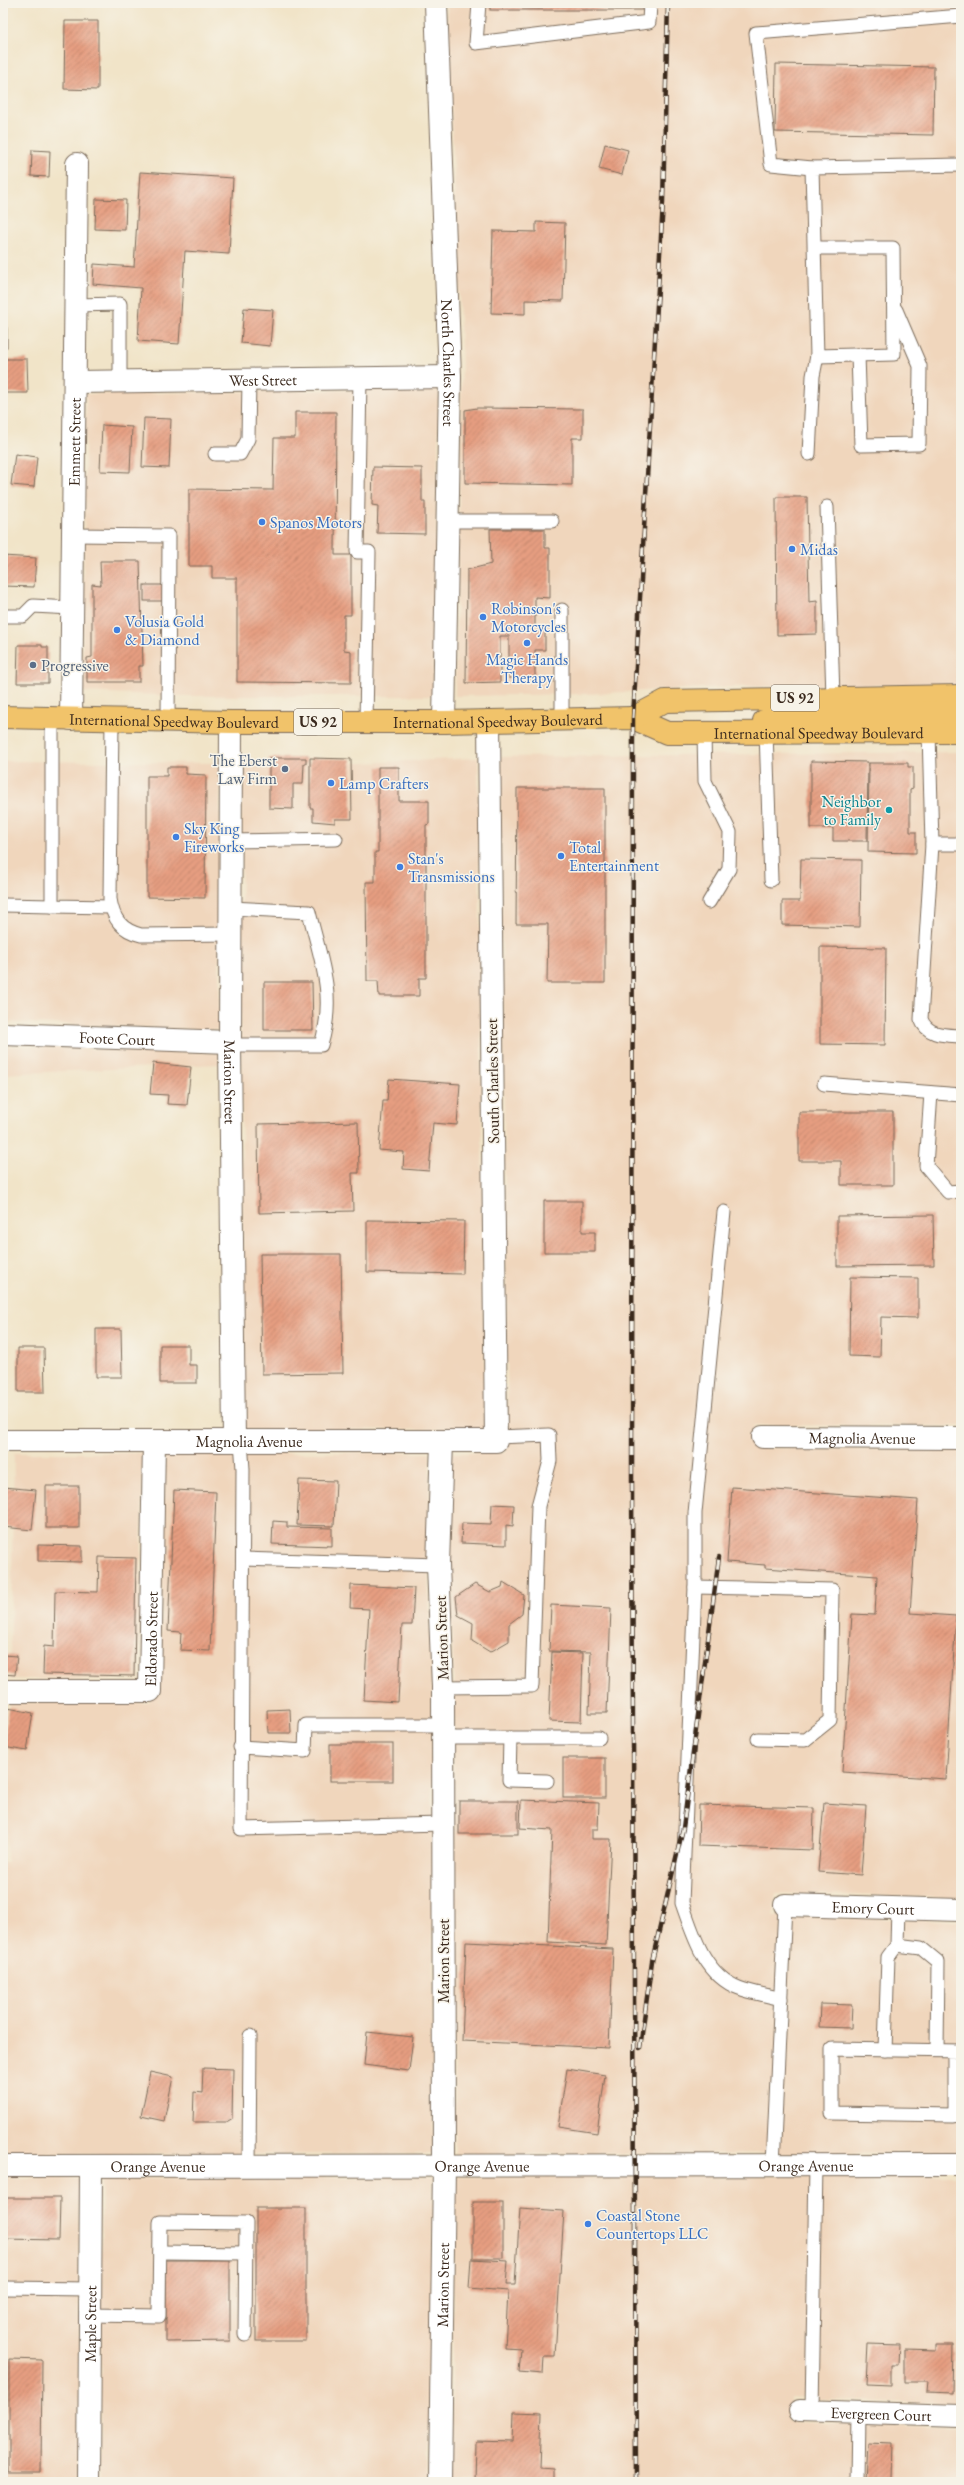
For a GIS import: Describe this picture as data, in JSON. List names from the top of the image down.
{
  "streets": {
    "main road": ["US 92", "International Speedway Boulevard"],
    "street": [
      "North Charles Street",
      "West Street",
      "Emmett Street",
      "Foote Court",
      "South Charles Street",
      "Marion Street",
      "Magnolia Avenue",
      "Eldorado Street",
      "Emory Court",
      "Orange Avenue",
      "Maple Street",
      "Evergreen Court"
    ]
  },
  "crossings": [
    ["North Charles Street", "West Street"],
    ["North Charles Street", "International Speedway Boulevard"],
    ["West Street", "Emmett Street"],
    ["Emmett Street", "International Speedway Boulevard"],
    ["International Speedway Boulevard", "South Charles Street"],
    ["International Speedway Boulevard", "Marion Street"],
    ["Foote Court", "Marion Street"],
    ["South Charles Street", "Magnolia Avenue"],
    ["Marion Street", "Magnolia Avenue"],
    ["Marion Street", "Orange Avenue"],
    ["Magnolia Avenue", "Eldorado Street"],
    ["Orange Avenue", "Maple Street"]
  ],
  "places": [
    "Spanos Motors",
    "Midas",
    "Robinson's Motorcycles",
    "Volusia Gold & Diamond",
    "Magic Hands Therapy",
    "Progressive",
    "The Eberst Law Firm",
    "Lamp Crafters",
    "Neighbor to Family",
    "Sky King Fireworks",
    "Total Entertainment",
    "Stan's Transmissions",
    "Coastal Stone Countertops LLC"
  ]
}
